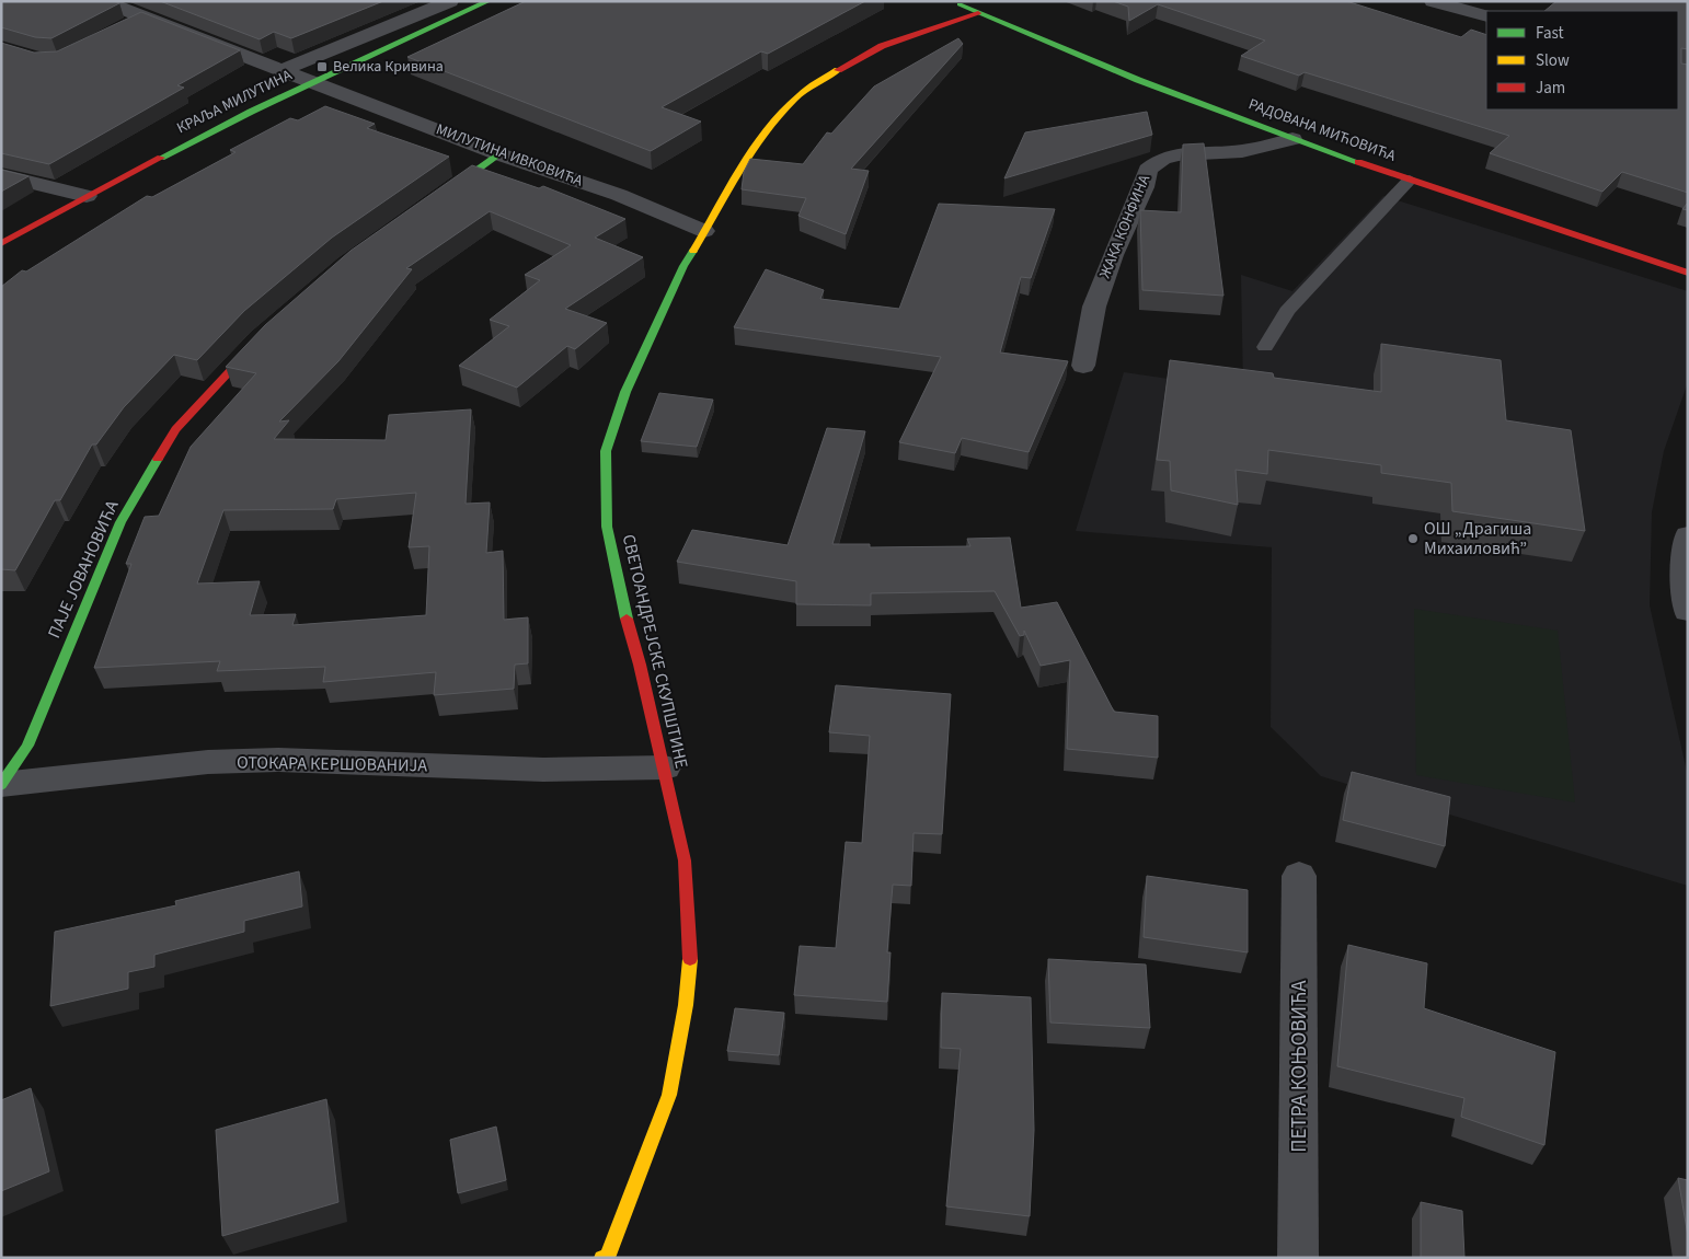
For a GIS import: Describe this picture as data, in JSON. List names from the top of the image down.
{
  "streets": {
    "street": [
      "КРАЉА МИЛУТИНА",
      "РАДОВАНА МИЋОВИЋА",
      "МИЛУТИНА ИВКОВИЋА",
      "ЖАКА КОНФИНА",
      "ПАЈЕ ЈОВАНОВИЋА",
      "СВЕТОАНДРЕЈСКЕ СКУПШТИНЕ",
      "ОТОКАРА КЕРШОВАНИЈА",
      "ПЕТРА КОЊОВИЋА"
    ]
  },
  "crossings": [
    ["КРАЉА МИЛУТИНА", "МИЛУТИНА ИВКОВИЋА"],
    ["РАДОВАНА МИЋОВИЋА", "ЖАКА КОНФИНА"],
    ["РАДОВАНА МИЋОВИЋА", "СВЕТОАНДРЕЈСКЕ СКУПШТИНЕ"],
    ["МИЛУТИНА ИВКОВИЋА", "СВЕТОАНДРЕЈСКЕ СКУПШТИНЕ"],
    ["ПАЈЕ ЈОВАНОВИЋА", "ОТОКАРА КЕРШОВАНИЈА"],
    ["СВЕТОАНДРЕЈСКЕ СКУПШТИНЕ", "ОТОКАРА КЕРШОВАНИЈА"]
  ],
  "places": {
    "transit": ["Велика Кривина"],
    "other": ["ОШ „Драгиша Михаиловић”"]
  },
  "legend": ["Fast", "Slow", "Jam"]
}
